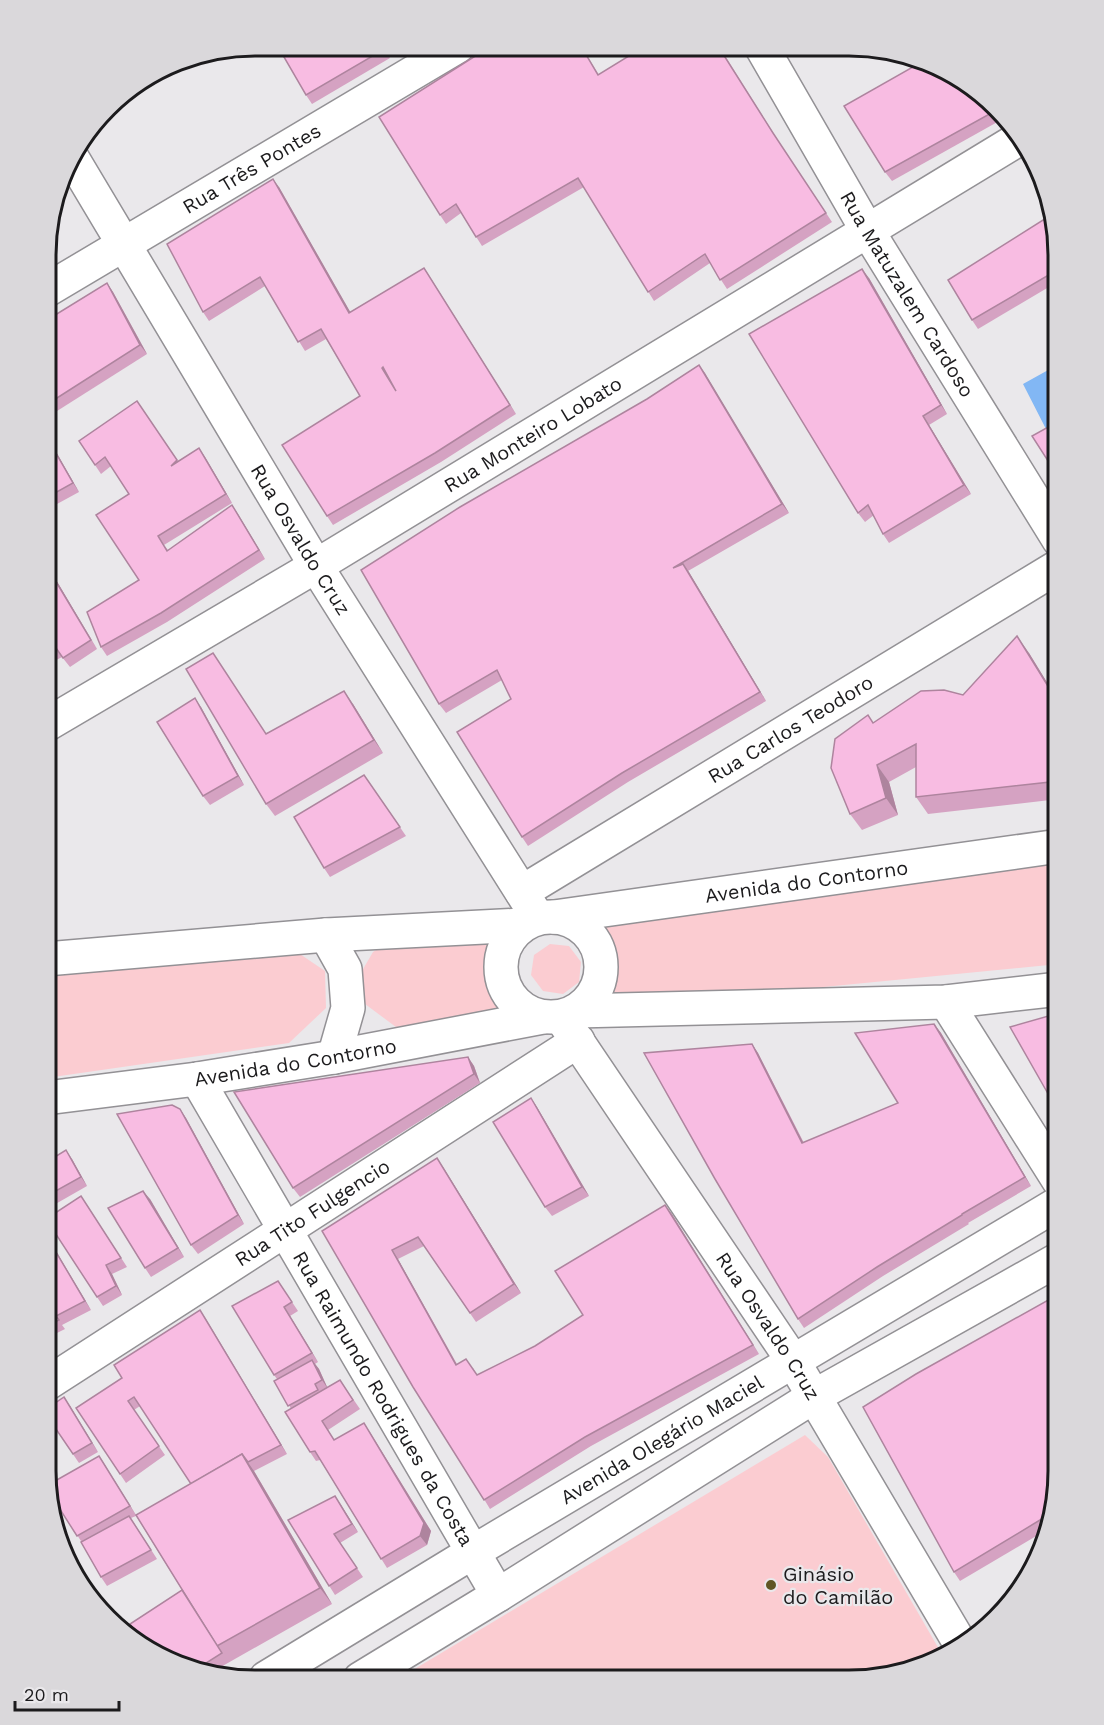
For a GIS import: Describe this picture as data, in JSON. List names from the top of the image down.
{
  "streets": {
    "street": [
      "Rua Três Pontes",
      "Rua Matuzalem Cardoso",
      "Rua Monteiro Lobato",
      "Rua Osvaldo Cruz",
      "Rua Carlos Teodoro",
      "Avenida do Contorno",
      "Rua Tito Fulgencio",
      "Rua Raimundo Rodrigues da Costa",
      "Avenida Olegário Maciel"
    ]
  },
  "crossings": [
    ["Rua Três Pontes", "Rua Osvaldo Cruz"],
    ["Rua Matuzalem Cardoso", "Rua Monteiro Lobato"],
    ["Rua Monteiro Lobato", "Rua Osvaldo Cruz"],
    ["Rua Osvaldo Cruz", "Rua Carlos Teodoro"],
    ["Rua Osvaldo Cruz", "Avenida do Contorno"],
    ["Rua Osvaldo Cruz", "Rua Tito Fulgencio"],
    ["Rua Osvaldo Cruz", "Avenida Olegário Maciel"],
    ["Rua Carlos Teodoro", "Avenida do Contorno"],
    ["Rua Carlos Teodoro", "Rua Tito Fulgencio"],
    ["Avenida do Contorno", "Rua Tito Fulgencio"],
    ["Avenida do Contorno", "Rua Raimundo Rodrigues da Costa"],
    ["Rua Tito Fulgencio", "Rua Raimundo Rodrigues da Costa"],
    ["Rua Raimundo Rodrigues da Costa", "Avenida Olegário Maciel"]
  ],
  "places": ["Ginásio do Camilão"],
  "scale_bar": "20 m"
}
